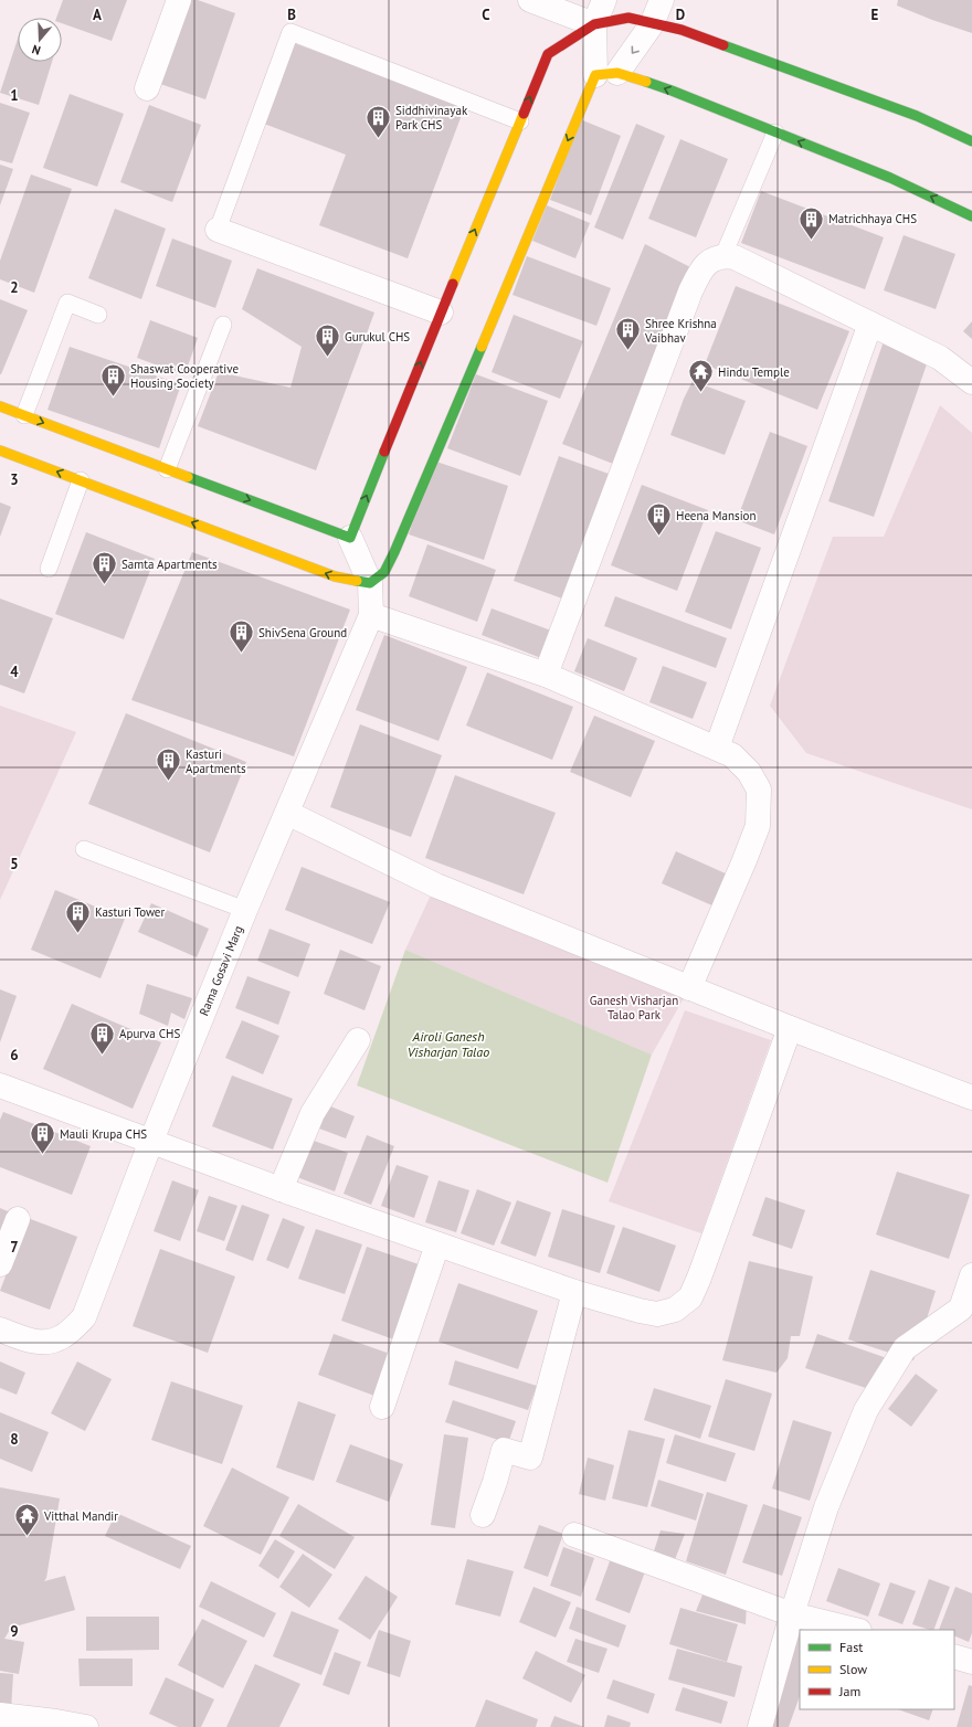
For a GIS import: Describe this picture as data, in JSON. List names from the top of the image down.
{
  "streets": {
    "street": ["Rama Gosavi Marg"]
  },
  "water": ["Airoli Ganesh Visharjan Talao"],
  "parks": ["Ganesh Visharjan Talao Park"],
  "places": {
    "building": [
      "Siddhivinayak Park CHS",
      "Matrichhaya CHS",
      "Shree Krishna Vaibhav",
      "Gurukul CHS",
      "Shaswat Cooperative Housing Society",
      "Heena Mansion",
      "Samta Apartments",
      "ShivSena Ground",
      "Kasturi Apartments",
      "Kasturi Tower",
      "Apurva CHS",
      "Mauli Krupa CHS"
    ],
    "temple": ["Hindu Temple", "Vitthal Mandir"]
  },
  "legend": ["Fast", "Slow", "Jam"],
  "north": "bottom",
  "grid": {
    "columns": [
      "A",
      "B",
      "C",
      "D",
      "E"
    ],
    "rows": [
      "1",
      "2",
      "3",
      "4",
      "5",
      "6",
      "7",
      "8",
      "9"
    ]
  }
}
